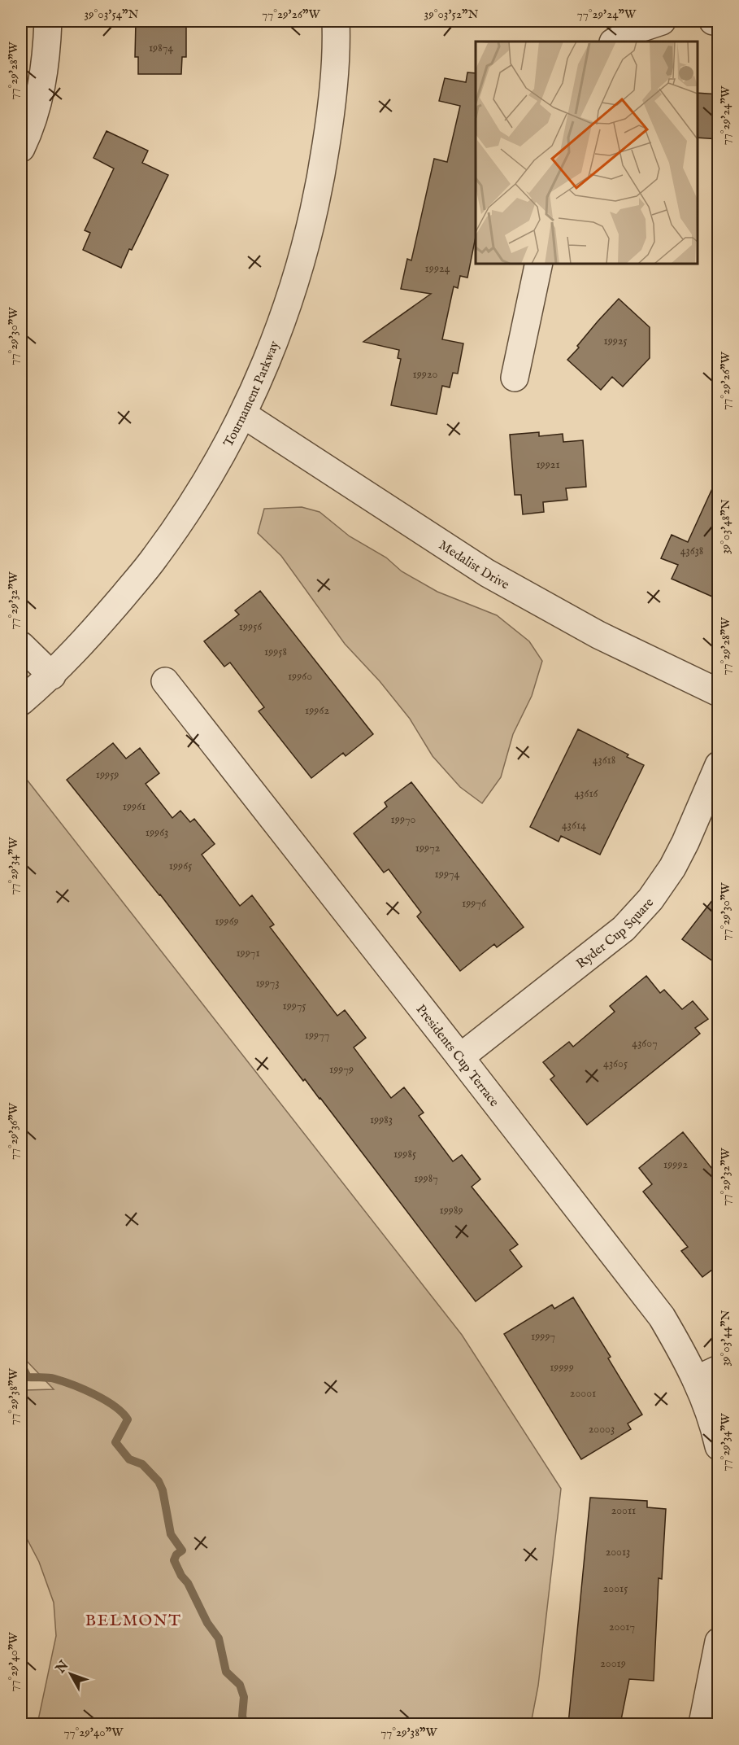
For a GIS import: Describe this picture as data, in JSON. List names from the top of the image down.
{
  "streets": {
    "street": [
      "Tournament Parkway",
      "Medalist Drive",
      "Ryder Cup Square",
      "Presidents Cup Terrace"
    ]
  },
  "crossings": [
    ["Tournament Parkway", "Medalist Drive"],
    ["Ryder Cup Square", "Presidents Cup Terrace"]
  ],
  "districts": ["BELMONT"],
  "house_numbers": [
    "19874",
    "19924",
    "19925",
    "19920",
    "19921",
    "43638",
    "19956",
    "19958",
    "19960",
    "19962",
    "43618",
    "19959",
    "43616",
    "19961",
    "19970",
    "43614",
    "19963",
    "19972",
    "19965",
    "19974",
    "19976",
    "19969",
    "19971",
    "19973",
    "19975",
    "19977",
    "43607",
    "43605",
    "19979",
    "19983",
    "19985",
    "19992",
    "19987",
    "19989",
    "19997",
    "19999",
    "20001",
    "20003",
    "20011",
    "20013",
    "20015",
    "20017",
    "20019"
  ],
  "north": "top left",
  "coordinates": [
    "39°03'54\"N",
    "77°29'26\"W",
    "39°03'52\"N",
    "77°29'24\"W",
    "77°29'28\"W",
    "77°29'30\"W",
    "39°03'48\"N",
    "77°29'32\"W",
    "77°29'34\"W",
    "77°29'36\"W",
    "39°03'44\"N",
    "77°29'38\"W",
    "77°29'40\"W"
  ]
}
